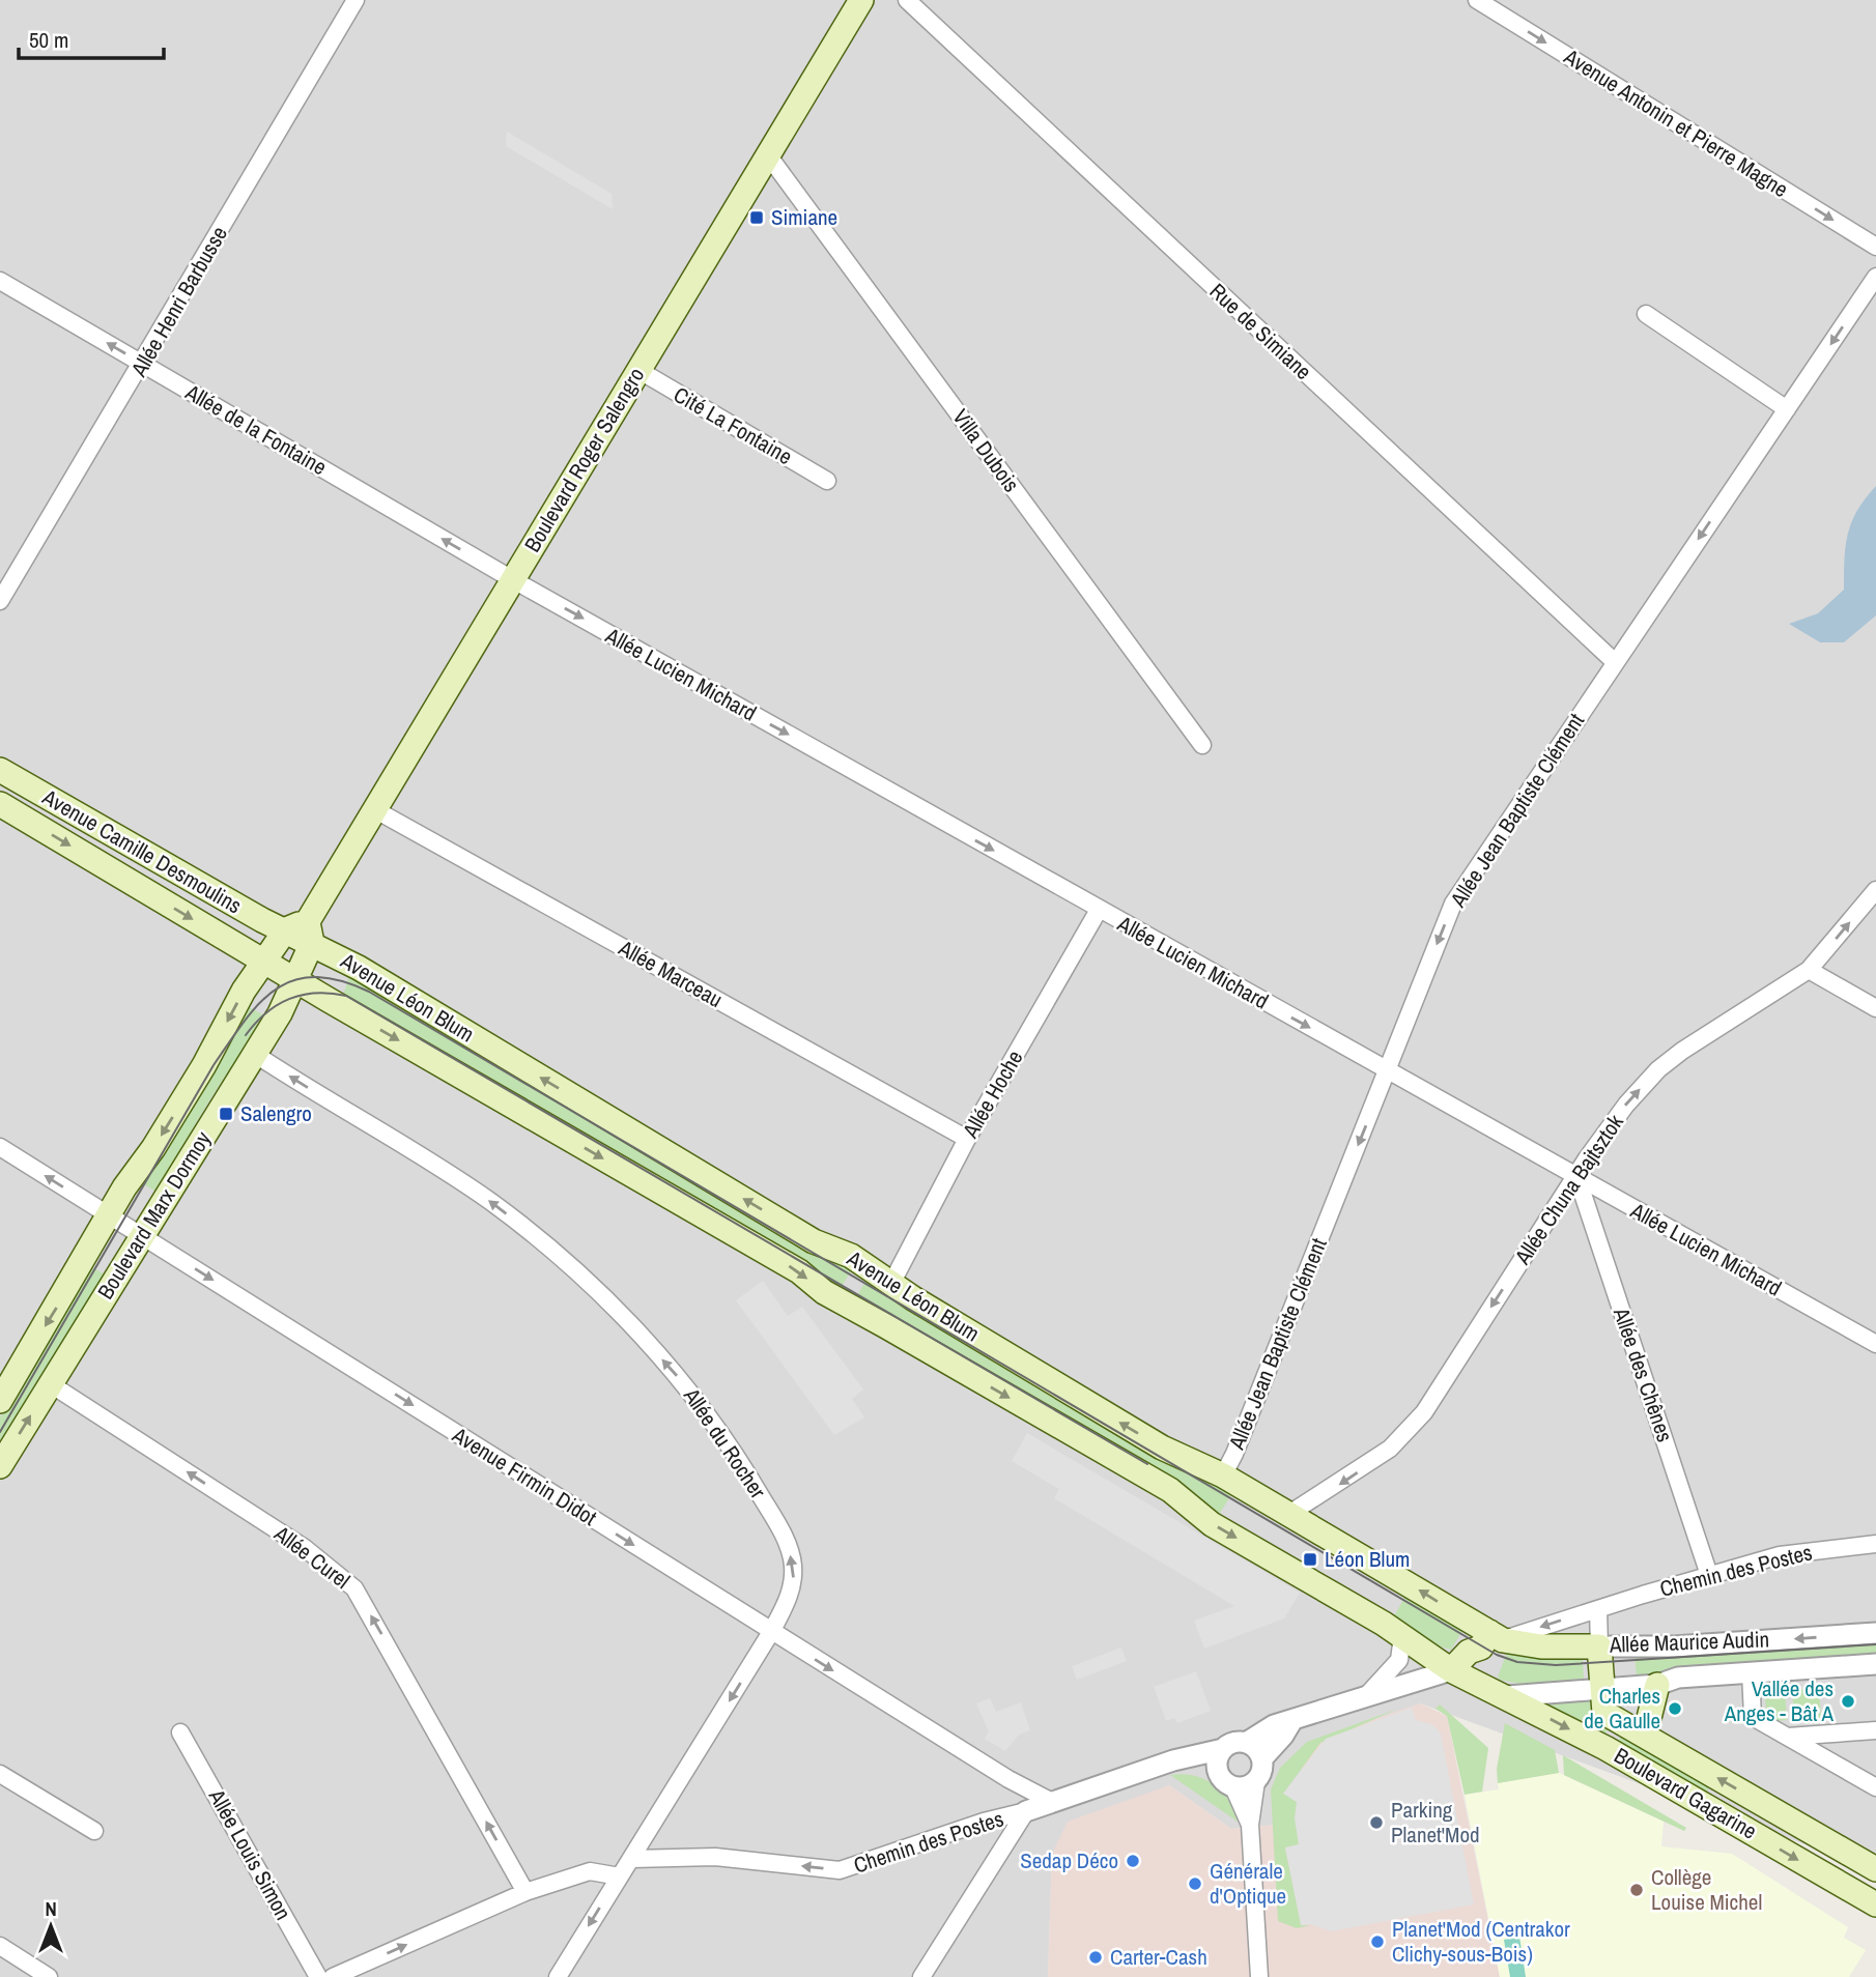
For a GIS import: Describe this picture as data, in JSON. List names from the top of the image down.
{
  "streets": {
    "main road": [
      "Boulevard Roger Salengro",
      "Avenue Camille Desmoulins",
      "Avenue Léon Blum",
      "Boulevard Marx Dormoy",
      "Allée Maurice Audin",
      "Boulevard Gagarine"
    ],
    "street": [
      "Avenue Antonin et Pierre Magne",
      "Allée Henri Barbusse",
      "Rue de Simiane",
      "Cité La Fontaine",
      "Allée de la Fontaine",
      "Villa Dubois",
      "Allée Lucien Michard",
      "Allée Jean Baptiste Clément",
      "Allée Marceau",
      "Allée Hoche",
      "Allée Chuna Bajtsztok",
      "Allée des Chênes",
      "Allée du Rocher",
      "Avenue Firmin Didot",
      "Allée Curel",
      "Chemin des Postes",
      "Allée Louis Simon"
    ]
  },
  "crossings": [
    ["Allée Henri Barbusse", "Allée de la Fontaine"],
    ["Rue de Simiane", "Allée Jean Baptiste Clément"],
    ["Cité La Fontaine", "Boulevard Roger Salengro"],
    ["Allée de la Fontaine", "Boulevard Roger Salengro"],
    ["Allée de la Fontaine", "Allée Lucien Michard"],
    ["Villa Dubois", "Boulevard Roger Salengro"],
    ["Boulevard Roger Salengro", "Allée Lucien Michard"],
    ["Boulevard Roger Salengro", "Avenue Camille Desmoulins"],
    ["Boulevard Roger Salengro", "Allée Marceau"],
    ["Boulevard Roger Salengro", "Avenue Léon Blum"],
    ["Boulevard Roger Salengro", "Boulevard Marx Dormoy"],
    ["Allée Lucien Michard", "Allée Jean Baptiste Clément"],
    ["Allée Lucien Michard", "Allée Hoche"],
    ["Allée Lucien Michard", "Allée Chuna Bajtsztok"],
    ["Allée Lucien Michard", "Allée des Chênes"],
    ["Allée Jean Baptiste Clément", "Avenue Léon Blum"],
    ["Avenue Camille Desmoulins", "Avenue Léon Blum"],
    ["Avenue Camille Desmoulins", "Boulevard Marx Dormoy"],
    ["Allée Marceau", "Allée Hoche"],
    ["Avenue Léon Blum", "Allée Hoche"],
    ["Avenue Léon Blum", "Allée Chuna Bajtsztok"],
    ["Avenue Léon Blum", "Boulevard Marx Dormoy"],
    ["Avenue Léon Blum", "Chemin des Postes"],
    ["Avenue Léon Blum", "Allée Maurice Audin"],
    ["Avenue Léon Blum", "Boulevard Gagarine"],
    ["Allée Chuna Bajtsztok", "Allée des Chênes"],
    ["Boulevard Marx Dormoy", "Allée du Rocher"],
    ["Boulevard Marx Dormoy", "Avenue Firmin Didot"],
    ["Boulevard Marx Dormoy", "Allée Curel"],
    ["Allée des Chênes", "Chemin des Postes"],
    ["Allée du Rocher", "Avenue Firmin Didot"],
    ["Allée du Rocher", "Chemin des Postes"],
    ["Avenue Firmin Didot", "Chemin des Postes"],
    ["Chemin des Postes", "Allée Maurice Audin"],
    ["Allée Maurice Audin", "Boulevard Gagarine"]
  ],
  "one_way": [
    "Avenue Antonin et Pierre Magne",
    "Allée de la Fontaine",
    "Allée Lucien Michard",
    "Allée Jean Baptiste Clément",
    "Allée Curel",
    "Chemin des Postes",
    "Allée Maurice Audin"
  ],
  "places": {
    "transit": ["Simiane", "Salengro", "Léon Blum"],
    "other": [
      "Vallée des Anges - Bât A",
      "Charles de Gaulle",
      "Parking Planet'Mod",
      "Sedap Déco",
      "Générale d'Optique",
      "Collège Louise Michel",
      "Planet'Mod (Centrakor Clichy-sous-Bois)",
      "Carter-Cash"
    ]
  },
  "scale_bar": "50 m",
  "north": "top"
}
